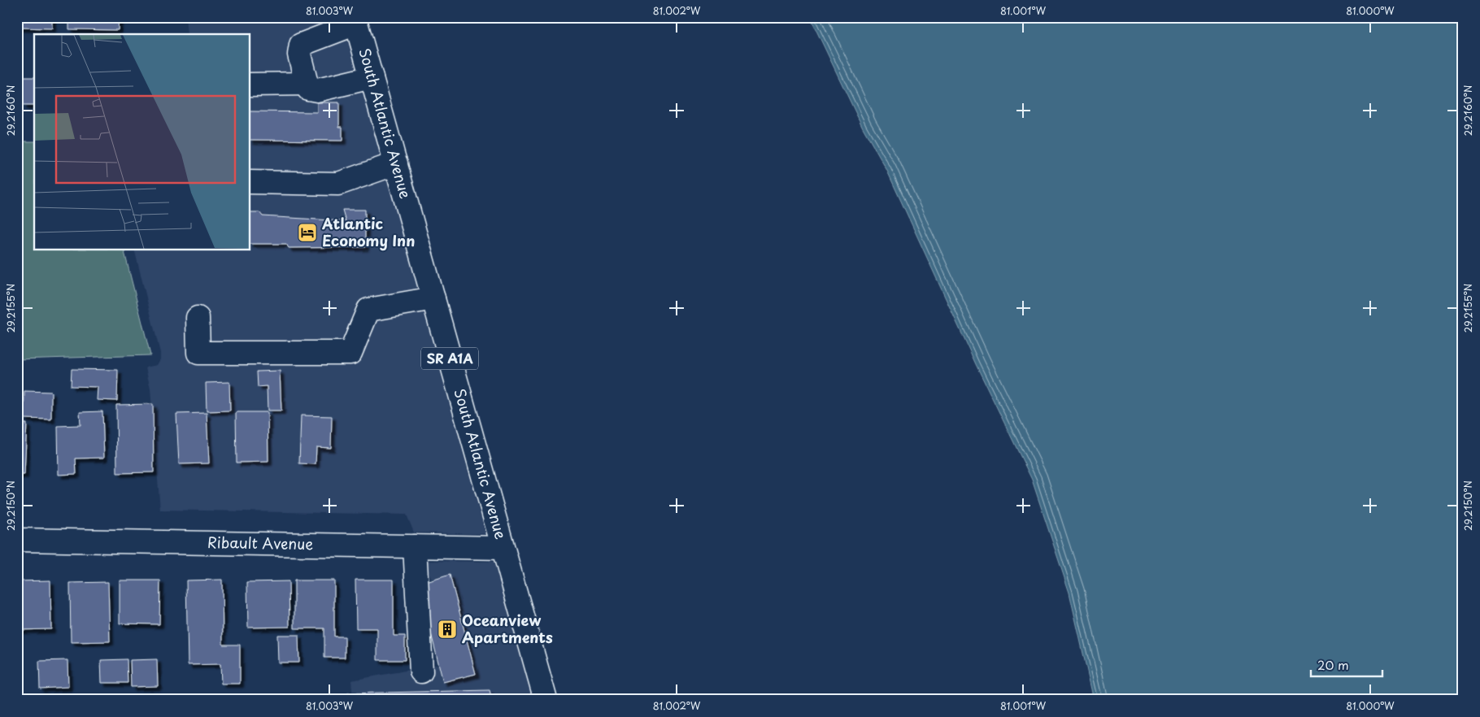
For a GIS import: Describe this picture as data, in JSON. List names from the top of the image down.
{
  "streets": {
    "main road": ["South Atlantic Avenue", "SR A1A", "Ribault Avenue"]
  },
  "crossings": [
    ["South Atlantic Avenue", "Ribault Avenue"]
  ],
  "places": {
    "hotel": ["Atlantic Economy Inn"],
    "building": ["Oceanview Apartments"]
  },
  "scale_bar": "20 m",
  "coordinates": [
    "81.003°W",
    "81.002°W",
    "81.001°W",
    "81.000°W",
    "29.2160°N",
    "29.2155°N",
    "29.2150°N"
  ]
}
